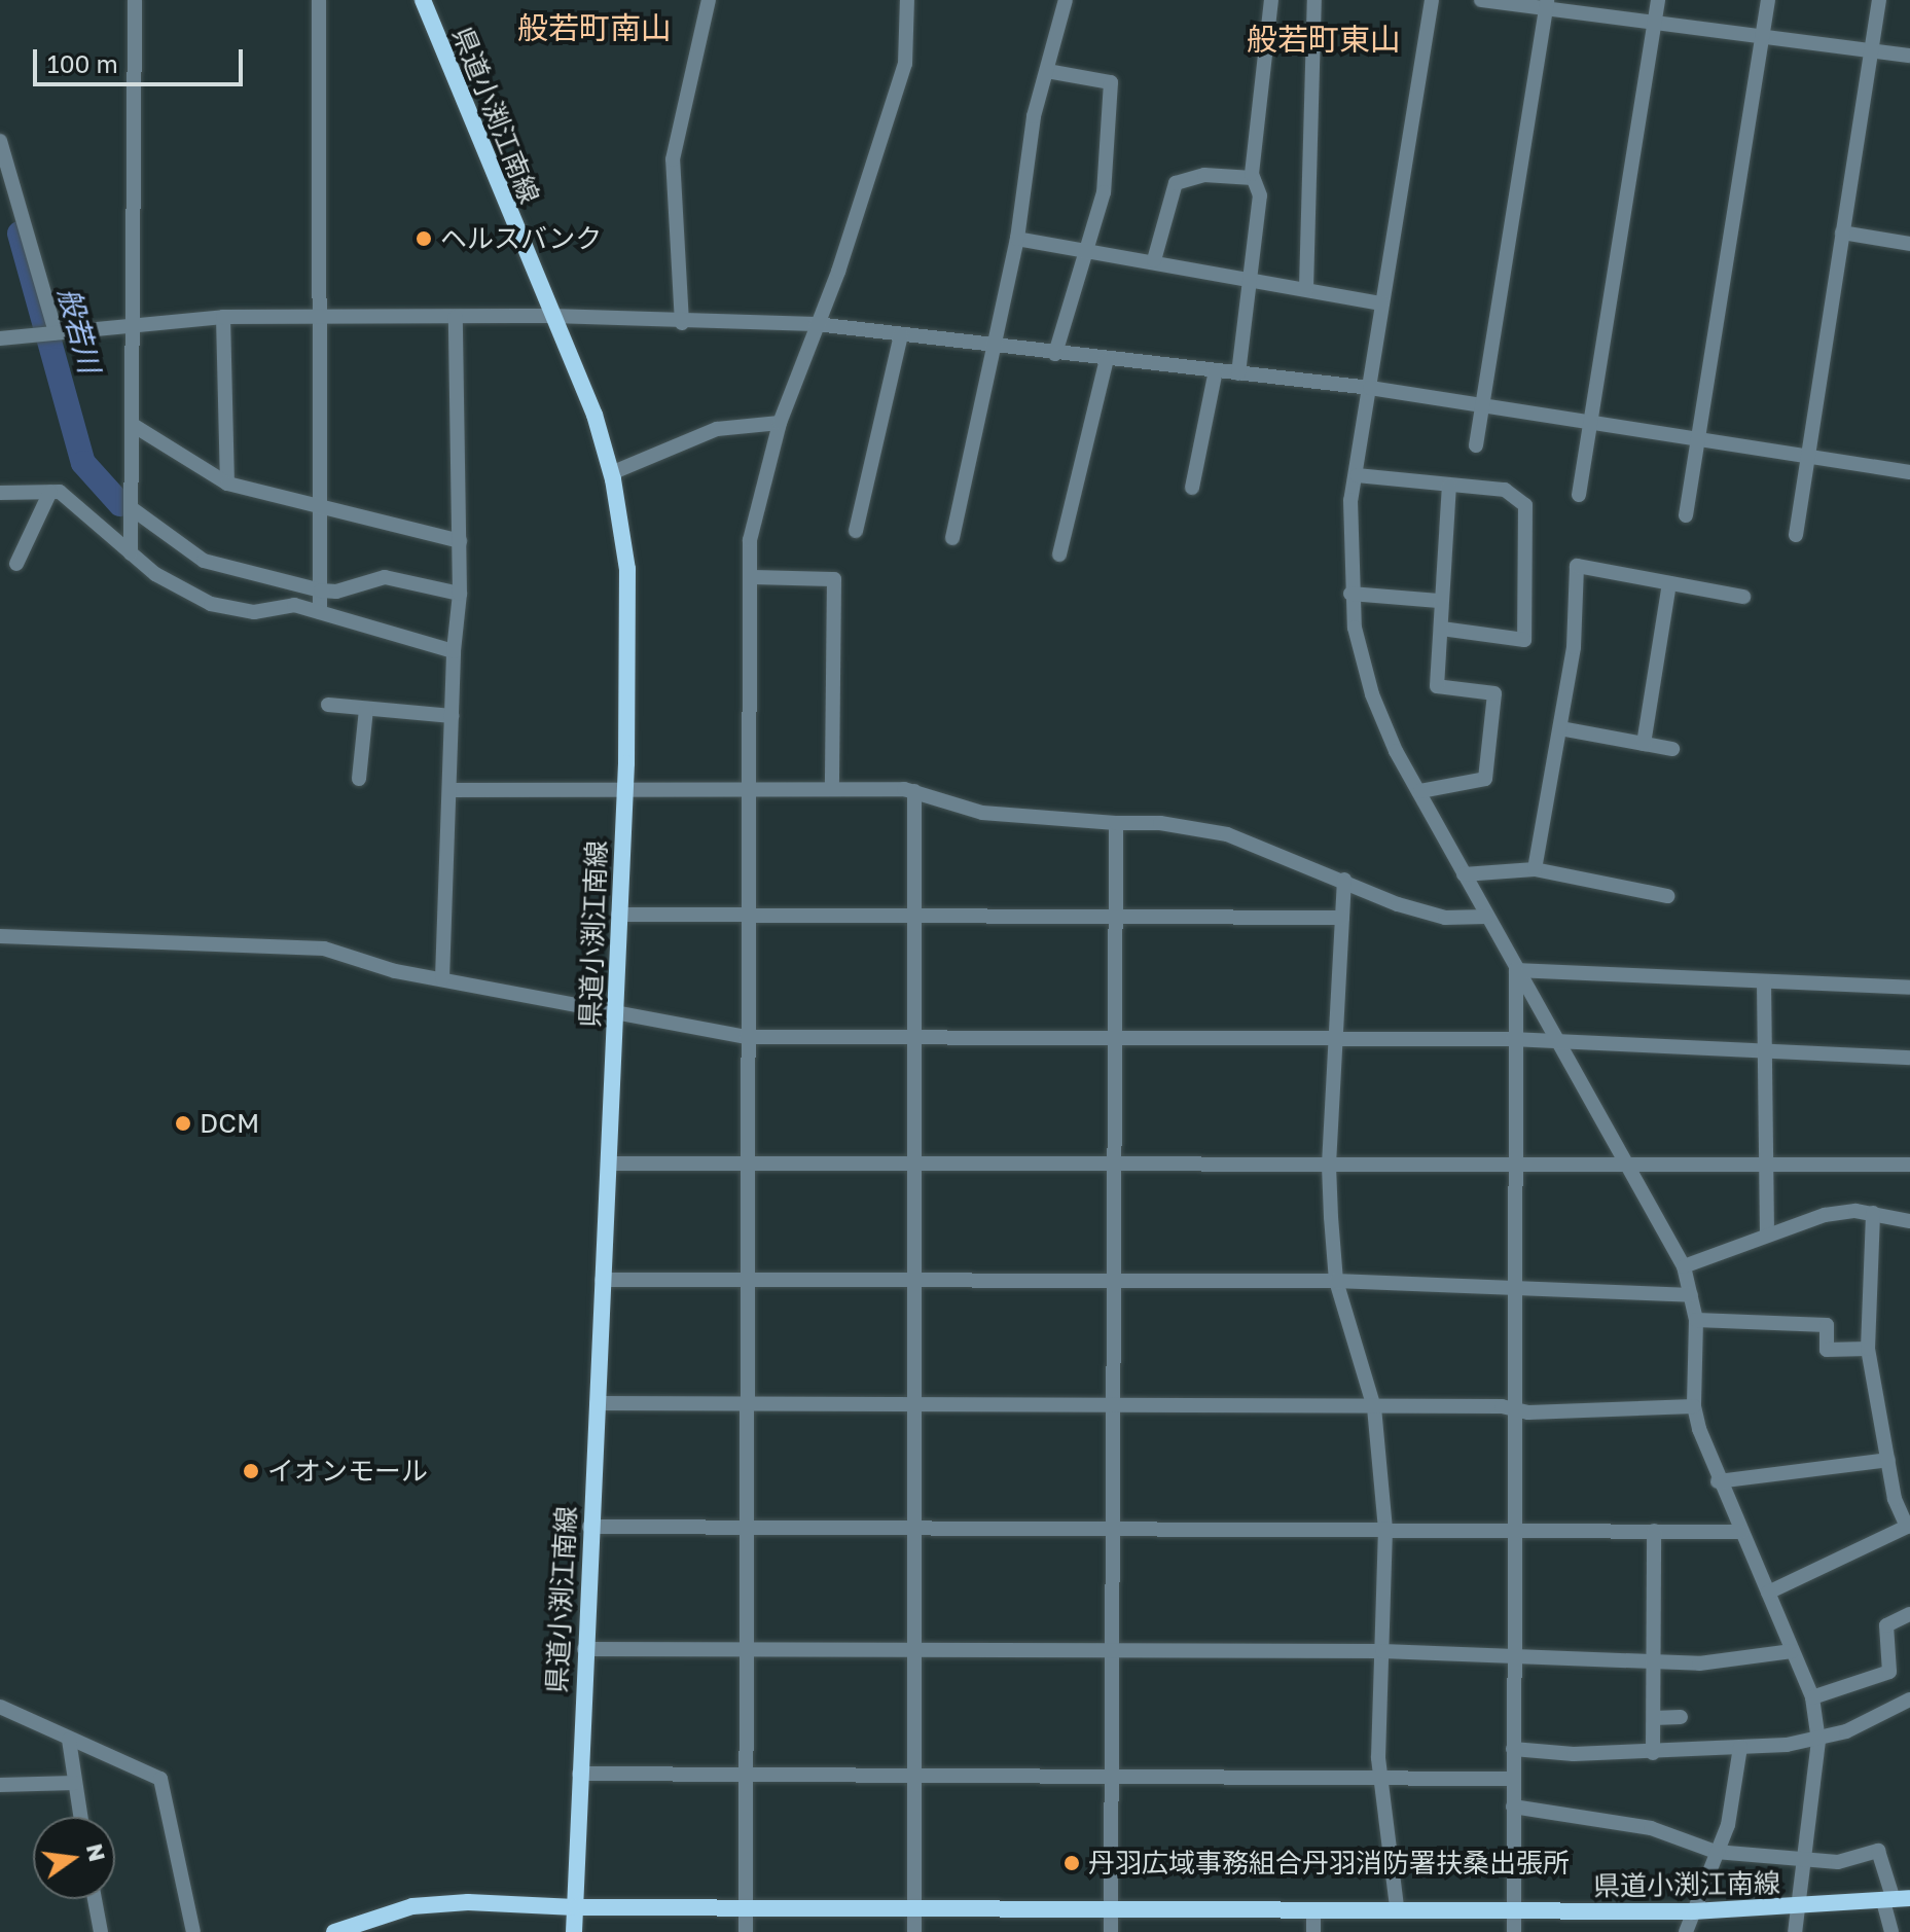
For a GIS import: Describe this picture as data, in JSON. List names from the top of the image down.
{
  "streets": {
    "main road": ["県道小渕江南線"]
  },
  "districts": ["般若町南山", "般若町東山"],
  "water": ["般若川"],
  "places": [
    "ヘルスバンク",
    "DCM",
    "イオンモール",
    "丹羽広域事務組合丹羽消防署扶桑出張所"
  ],
  "scale_bar": "100 m",
  "north": "right"
}
